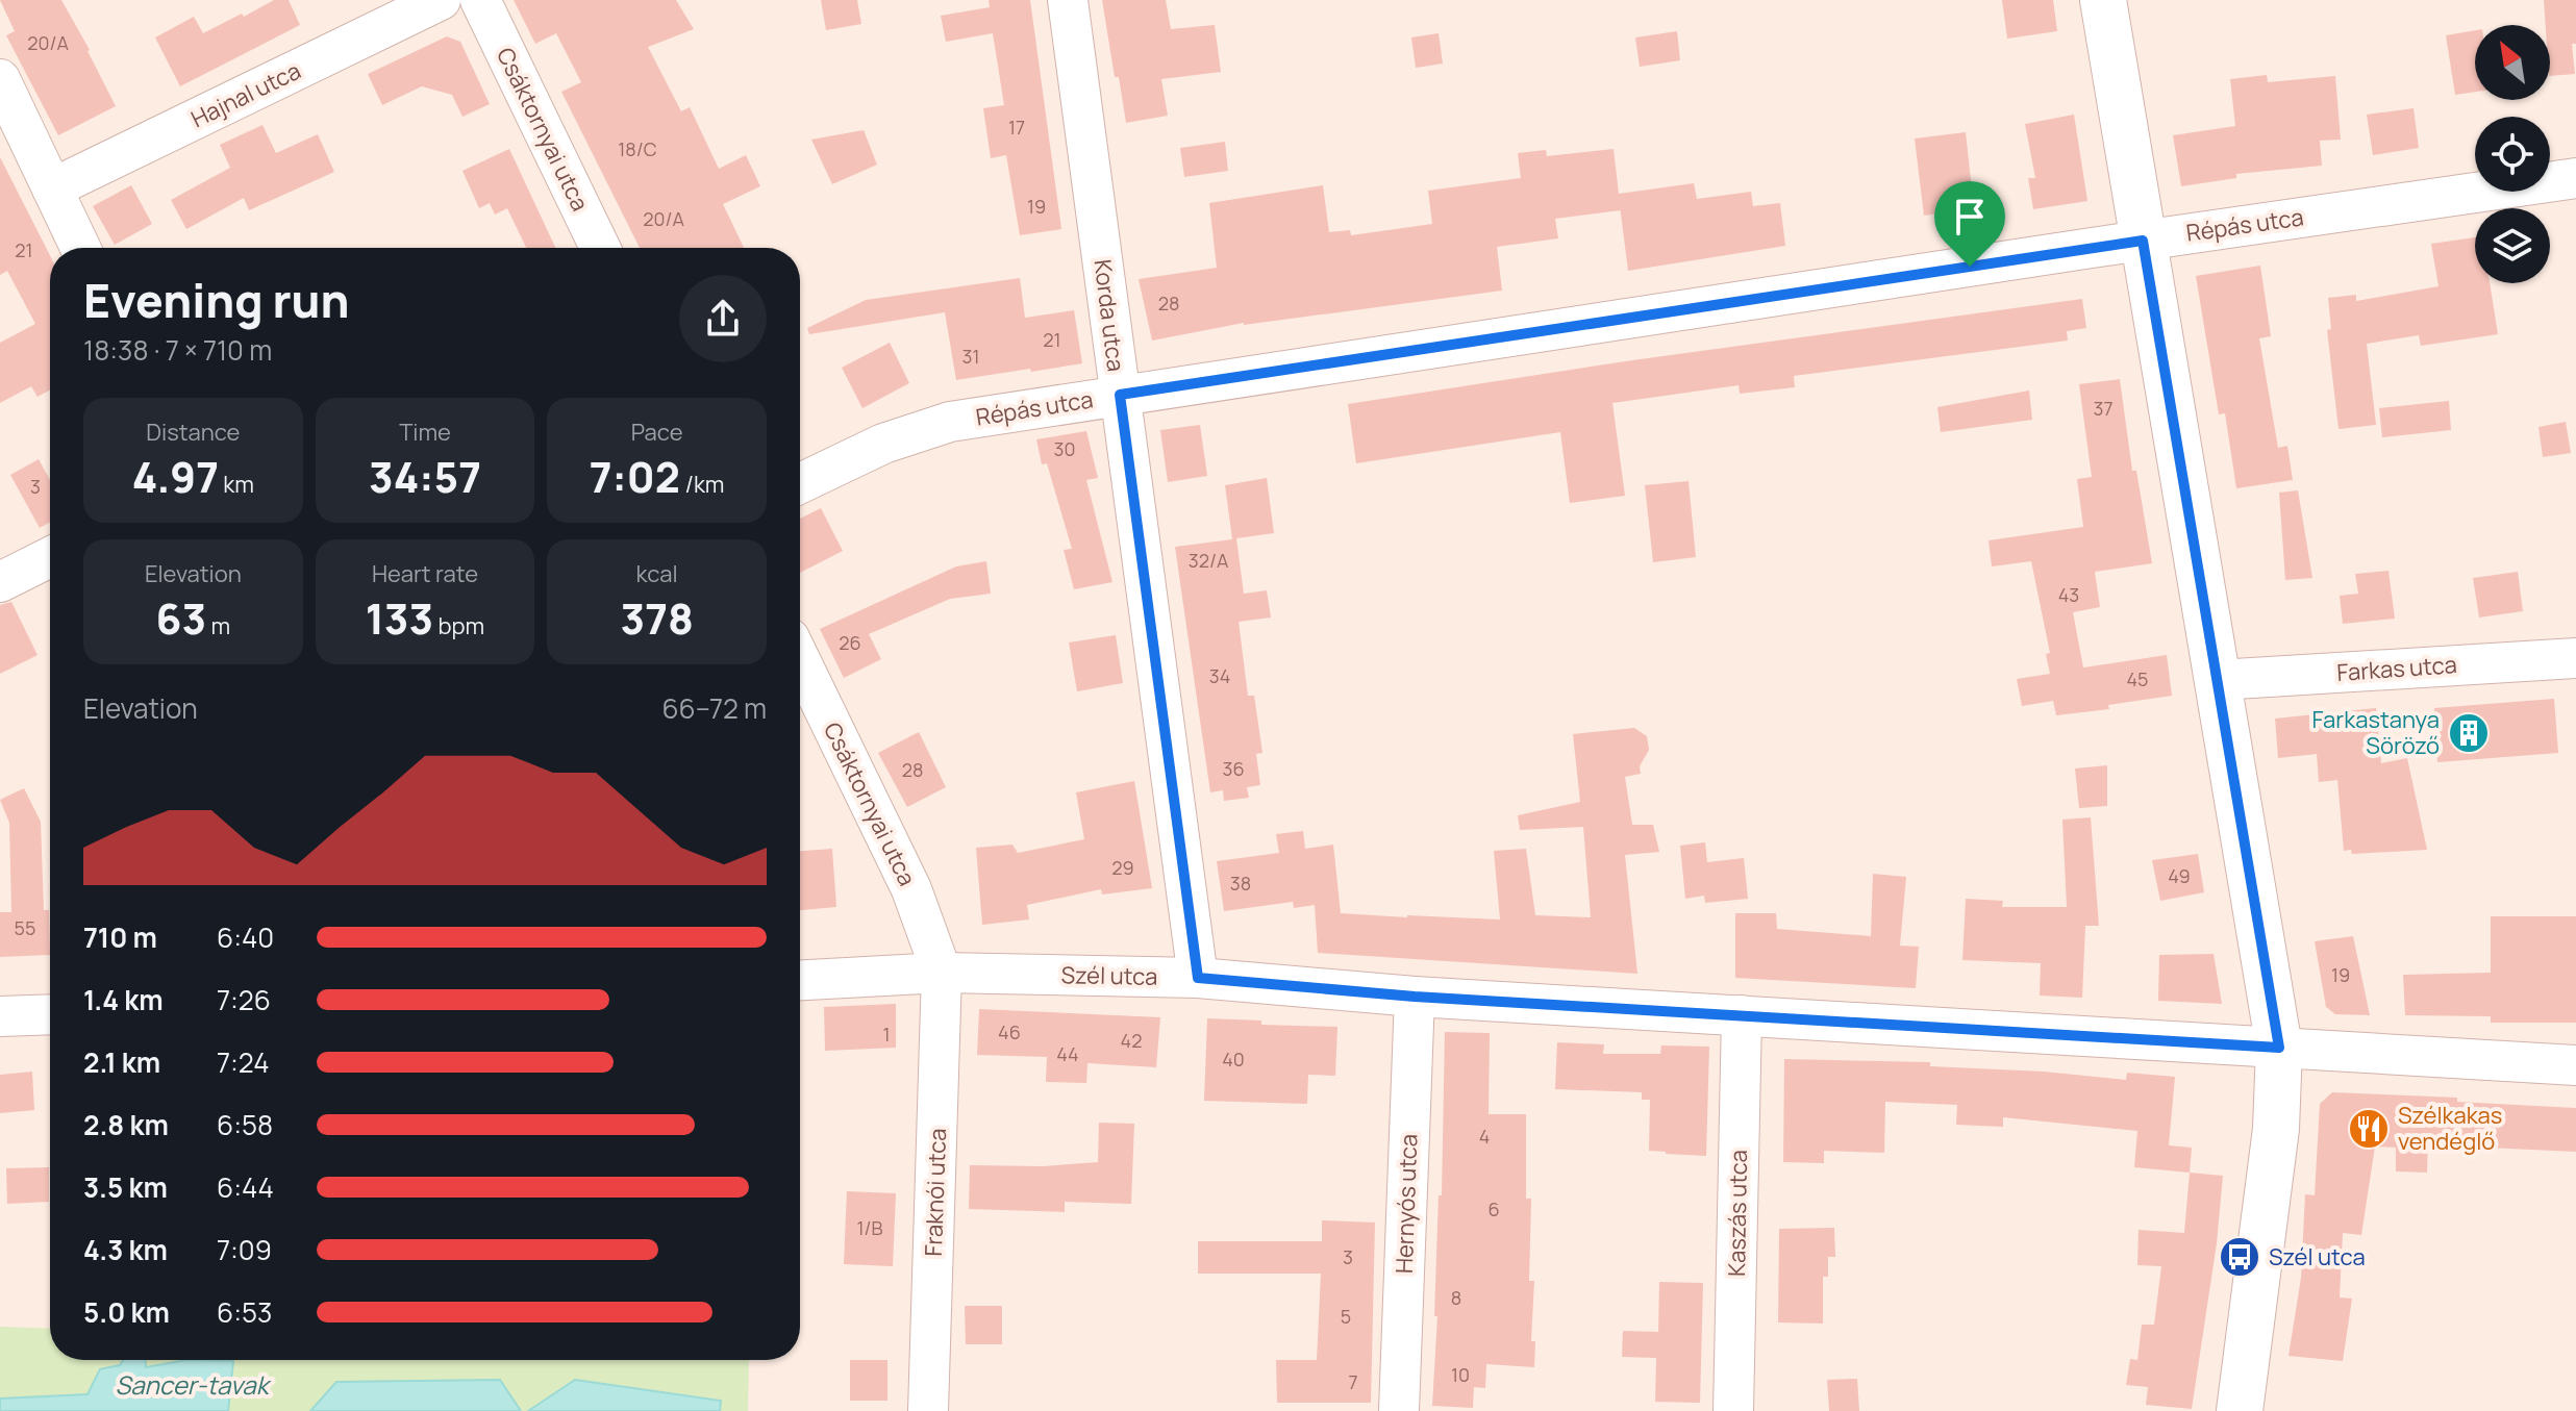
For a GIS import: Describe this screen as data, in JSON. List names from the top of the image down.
{
  "streets": {
    "street": [
      "Hajnal utca",
      "Csáktornyai utca",
      "Répás utca",
      "Korda utca",
      "Farkas utca",
      "Szél utca",
      "Fraknói utca",
      "Hernyós utca",
      "Kaszás utca"
    ]
  },
  "crossings": [
    ["Csáktornyai utca", "Szél utca"],
    ["Csáktornyai utca", "Fraknói utca"],
    ["Répás utca", "Korda utca"],
    ["Korda utca", "Szél utca"],
    ["Szél utca", "Fraknói utca"],
    ["Szél utca", "Hernyós utca"],
    ["Szél utca", "Kaszás utca"]
  ],
  "water": ["Sancer-tavak"],
  "places": {
    "building": ["Farkastanya Söröző"],
    "restaurant": ["Szélkakas vendéglő"],
    "bus stop": ["Szél utca"]
  },
  "house_numbers": [
    "20/A",
    "17",
    "18/C",
    "19",
    "20/A",
    "21",
    "28",
    "21",
    "31",
    "37",
    "30",
    "3",
    "32/A",
    "43",
    "26",
    "34",
    "45",
    "36",
    "28",
    "29",
    "49",
    "38",
    "55",
    "19",
    "46",
    "1",
    "42",
    "44",
    "40",
    "4",
    "6",
    "1/B",
    "3",
    "8",
    "5",
    "10",
    "7"
  ],
  "north": "top left",
  "page": {
    "heading": ["Evening run", "18:38 · 7 × 710 m"],
    "stats": [
      ["Distance", "4.97 km"],
      ["Time", "34:57"],
      ["Pace", "7:02 /km"],
      ["Elevation", "63 m"],
      ["Heart rate", "133 bpm"],
      ["kcal", "378"]
    ],
    "chart": ["Elevation", "66–72 m"],
    "list": [
      {
        "name": "710 m",
        "note": "6:40"
      },
      {
        "name": "1.4 km",
        "note": "7:26"
      },
      {
        "name": "2.1 km",
        "note": "7:24"
      },
      {
        "name": "2.8 km",
        "note": "6:58"
      },
      {
        "name": "3.5 km",
        "note": "6:44"
      },
      {
        "name": "4.3 km",
        "note": "7:09"
      },
      {
        "name": "5.0 km",
        "note": "6:53"
      }
    ]
  }
}
